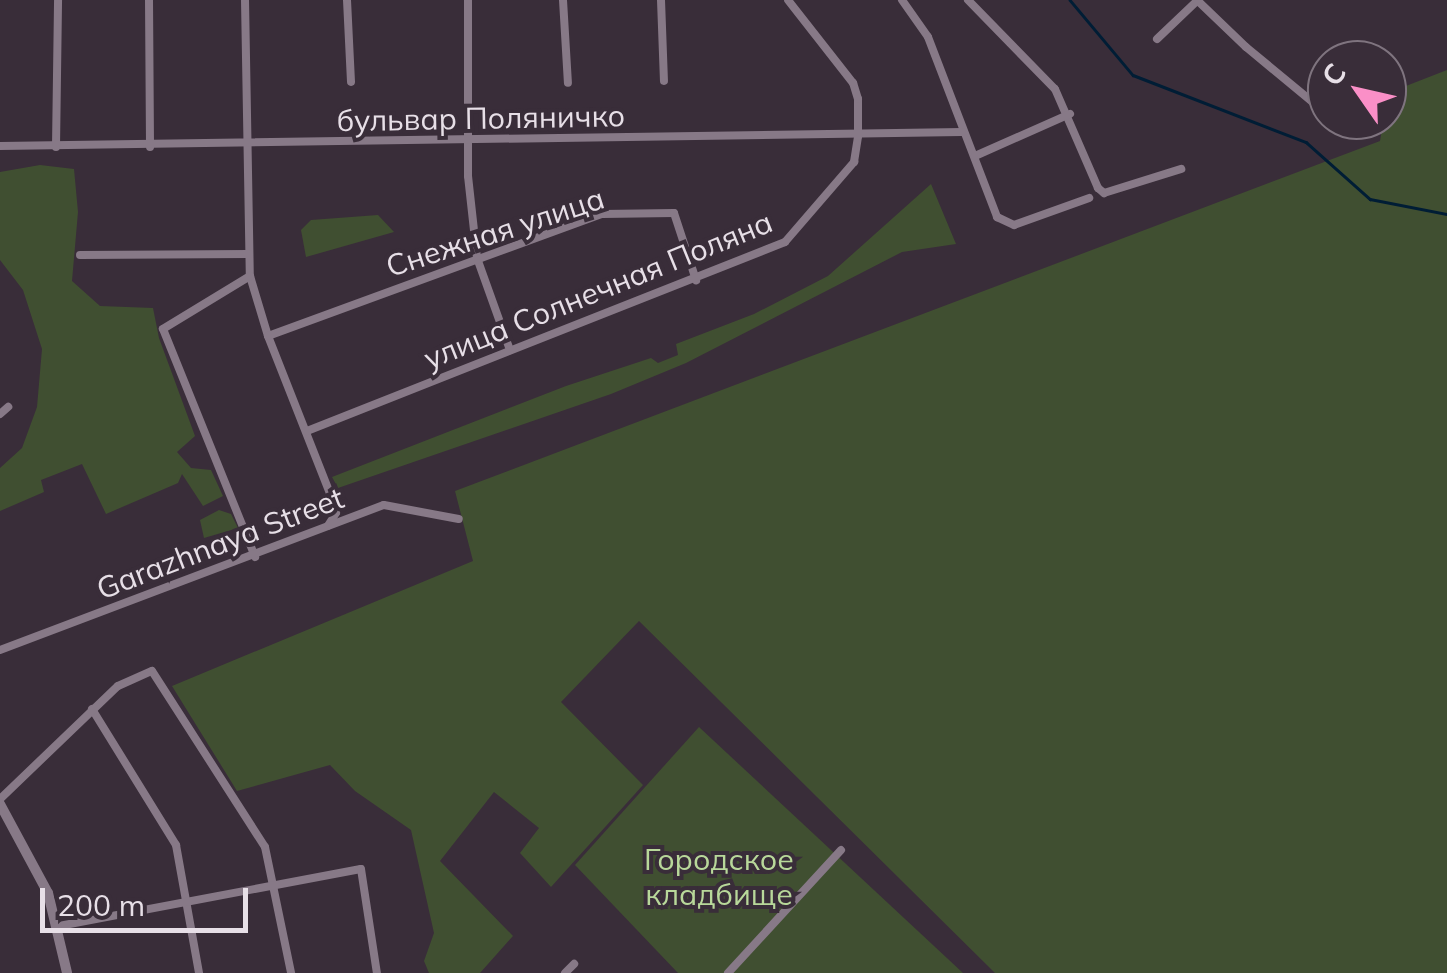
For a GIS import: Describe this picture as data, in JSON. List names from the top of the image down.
{
  "streets": {
    "street": [
      "бульвар Поляничко",
      "Снежная улица",
      "улица Солнечная Поляна",
      "Garazhnaya Street"
    ]
  },
  "crossings": [
    ["бульвар Поляничко", "улица Солнечная Поляна"],
    ["Снежная улица", "улица Солнечная Поляна"]
  ],
  "parks": ["Городское кладбище"],
  "scale_bar": "200 m",
  "north": "top left"
}
